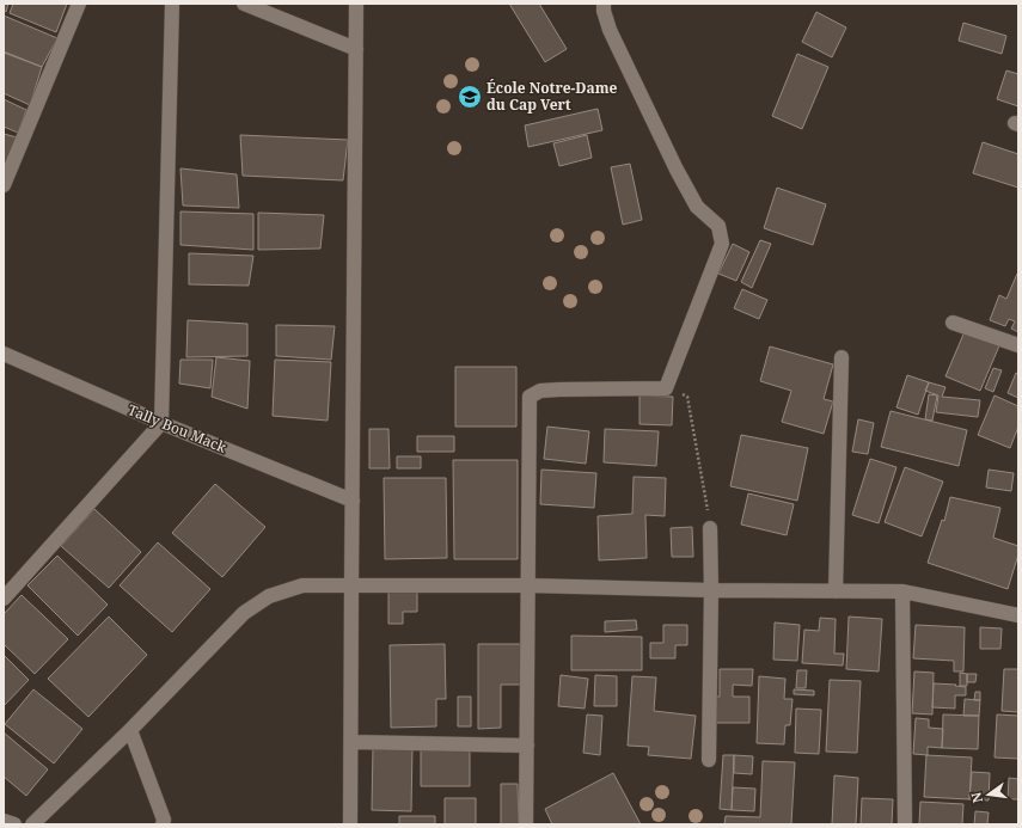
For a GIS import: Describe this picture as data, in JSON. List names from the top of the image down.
{
  "streets": {
    "street": ["Tally Bou Mack"]
  },
  "places": {
    "school or university": ["École Notre-Dame du Cap Vert"]
  },
  "north": "left"
}
